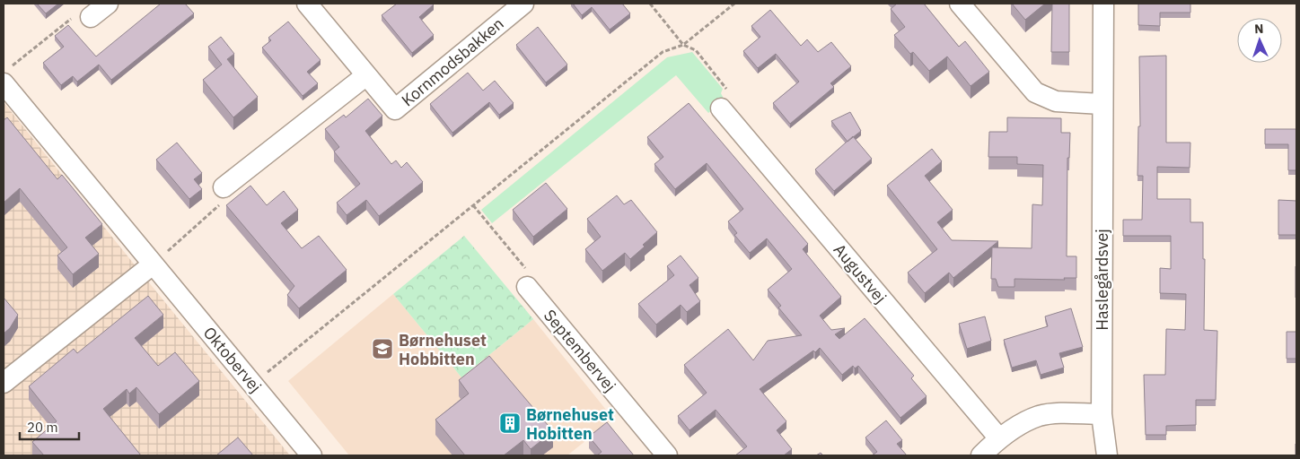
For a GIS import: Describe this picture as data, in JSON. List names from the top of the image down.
{
  "streets": {
    "street": [
      "Kornmodsbakken",
      "Augustvej",
      "Haslegårdsvej",
      "Septembervej",
      "Oktobervej"
    ]
  },
  "places": {
    "school or university": ["Børnehuset Hobbitten"],
    "building": ["Børnehuset Hobitten"]
  },
  "scale_bar": "20 m",
  "north": "top"
}
